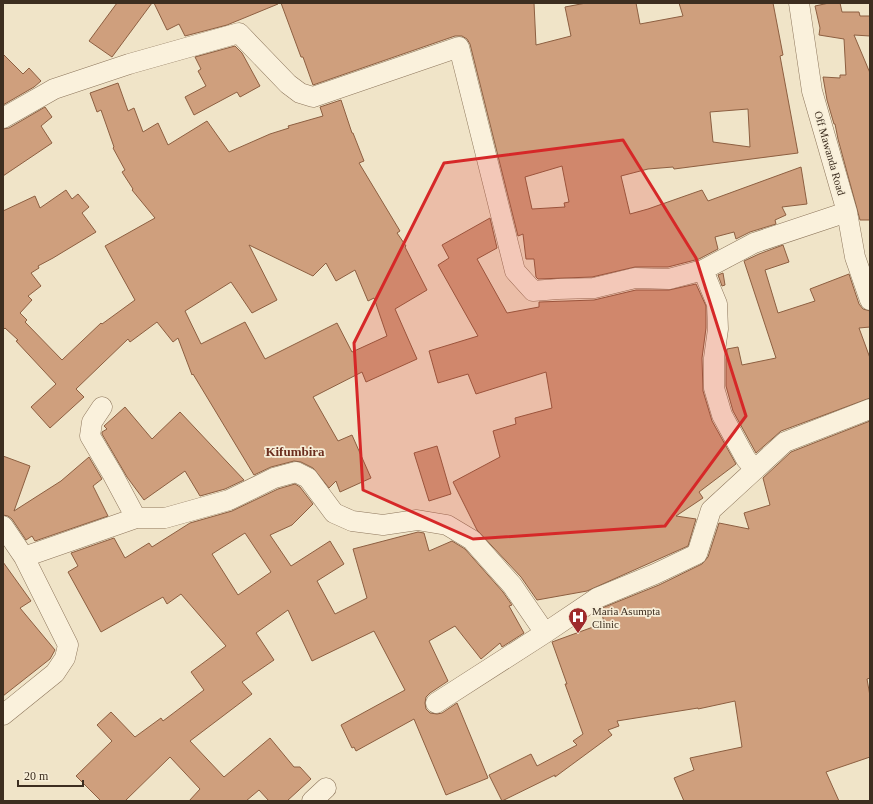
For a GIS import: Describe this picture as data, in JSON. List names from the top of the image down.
{
  "streets": {
    "street": ["Off Mawanda Road"]
  },
  "districts": ["Kifumbira"],
  "places": {
    "hospital": ["Maria Asumpta Clinic"]
  },
  "scale_bar": "20 m"
}
